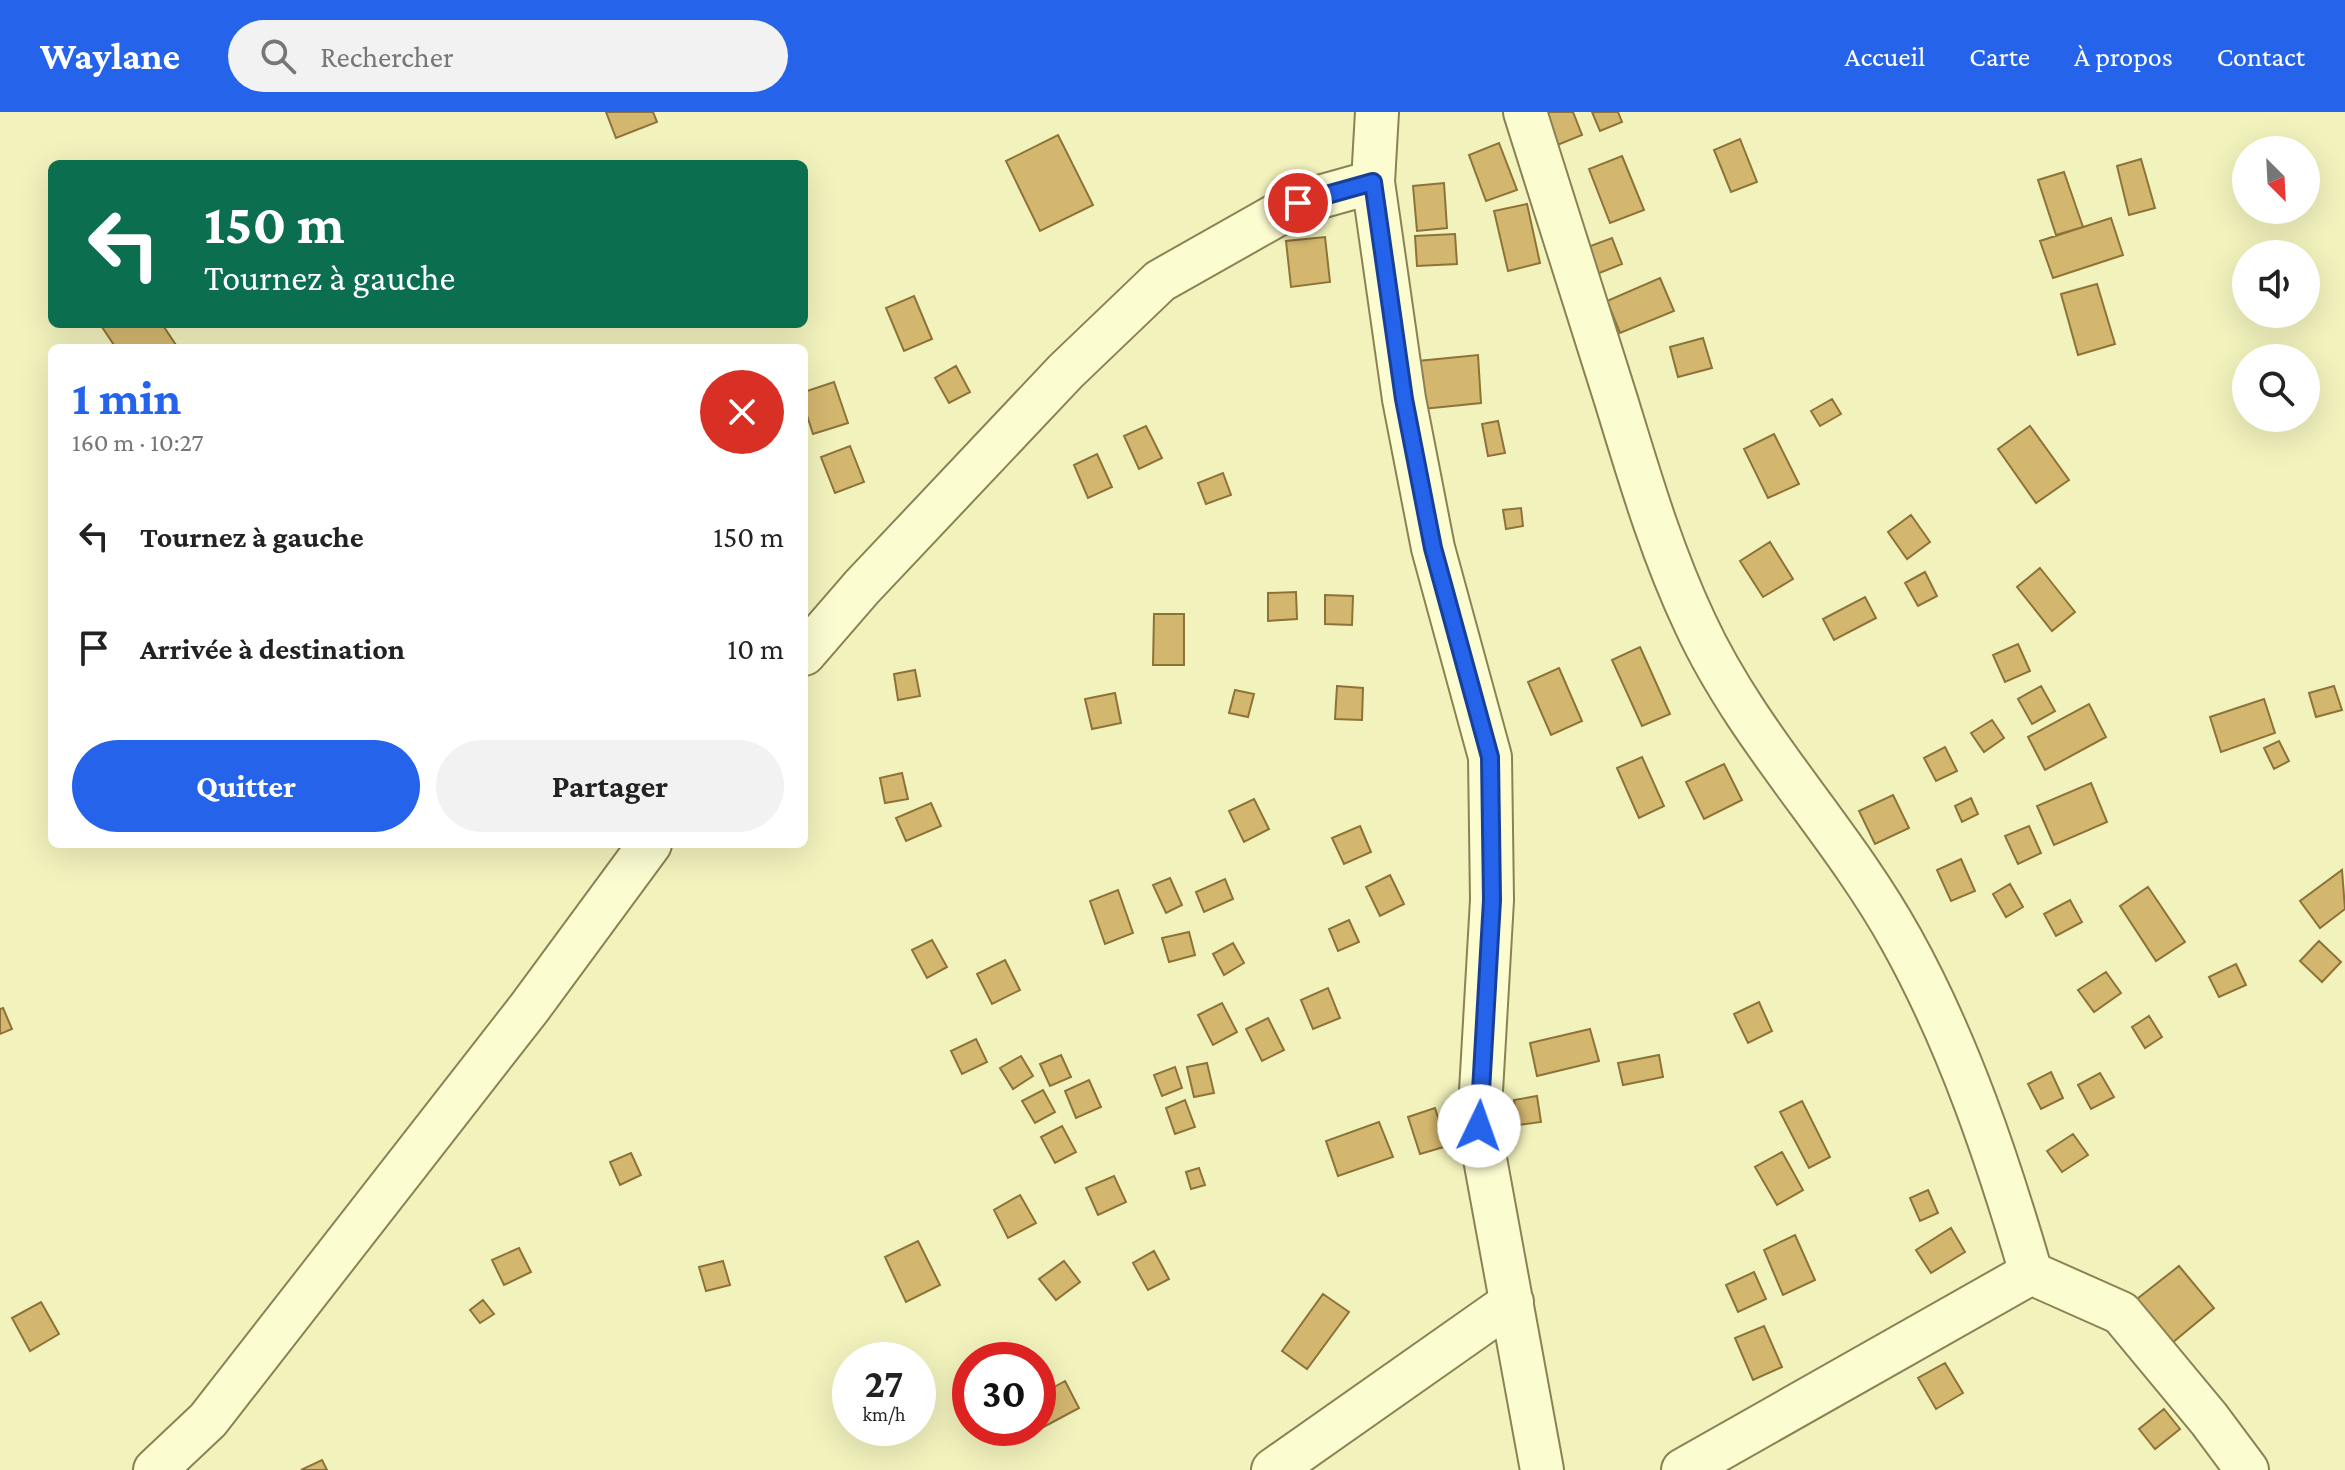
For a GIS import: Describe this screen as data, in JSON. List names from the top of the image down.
{
  "north": "bottom right",
  "page": {
    "header": "Waylane",
    "search": "Rechercher",
    "nav": [
      "Accueil",
      "Carte",
      "À propos",
      "Contact"
    ],
    "turn": ["150 m", "Tournez à gauche"],
    "heading": ["1 min", "160 m · 10:27"],
    "list": [
      {
        "name": "Tournez à gauche",
        "value": "150 m"
      },
      {
        "name": "Arrivée à destination",
        "value": "10 m"
      }
    ],
    "buttons": ["Quitter", "Partager"],
    "speed": "27 km/h",
    "limit": "30"
  }
}
